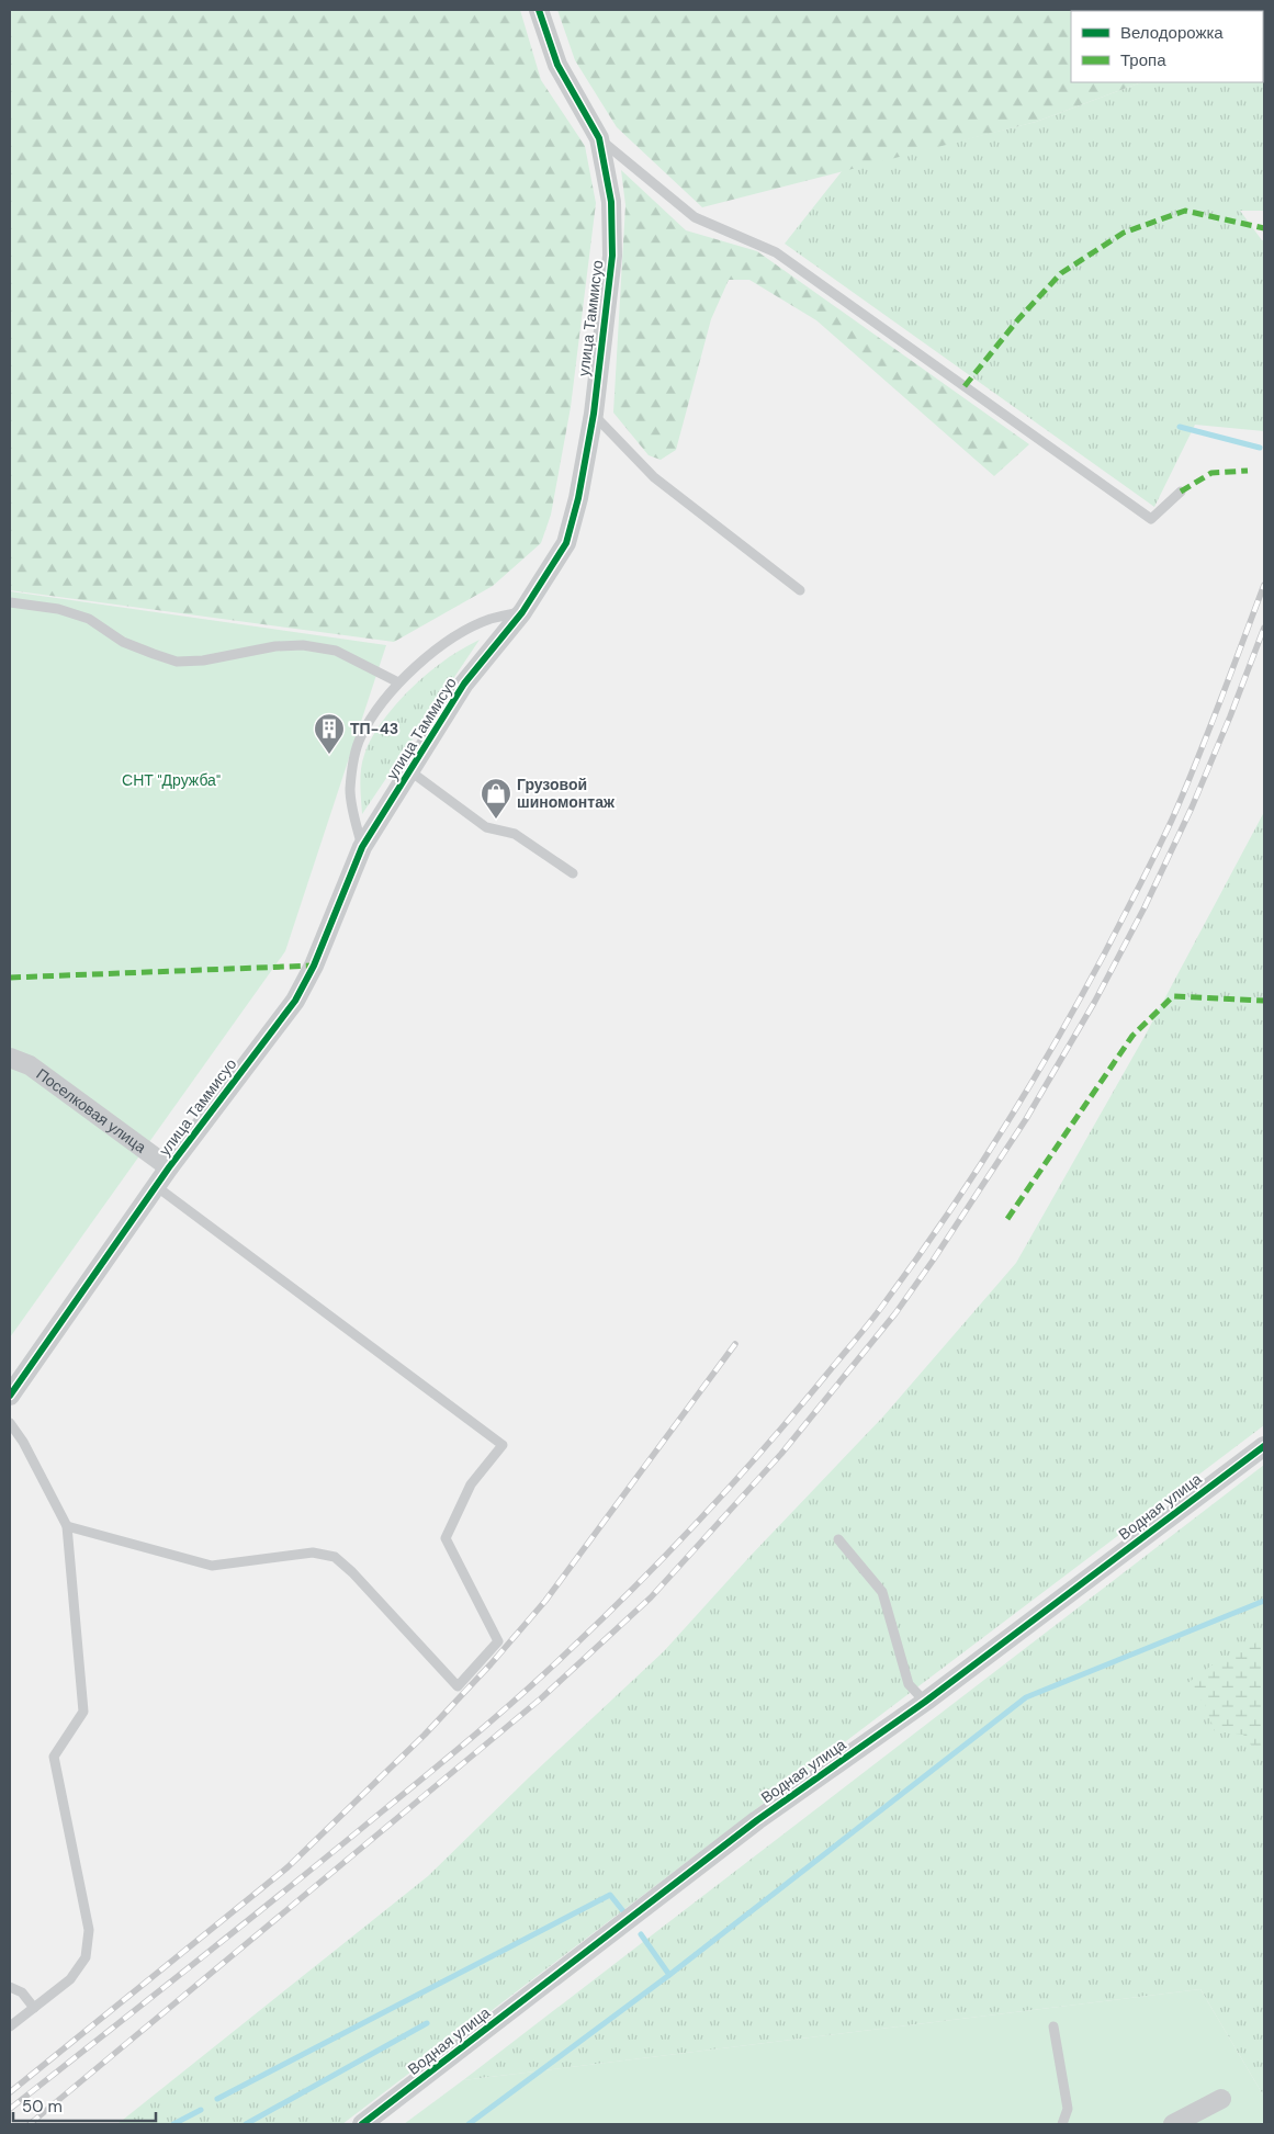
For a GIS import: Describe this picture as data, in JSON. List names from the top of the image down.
{
  "streets": {
    "street": ["улица Таммисуо", "Поселковая улица", "Водная улица"]
  },
  "crossings": [
    ["улица Таммисуо", "Поселковая улица"]
  ],
  "parks": ["СНТ \"Дружба\""],
  "places": {
    "building": ["ТП-43"],
    "shop": ["Грузовой шиномонтаж"]
  },
  "legend": ["Велодорожка", "Тропа"],
  "scale_bar": "50 m"
}
